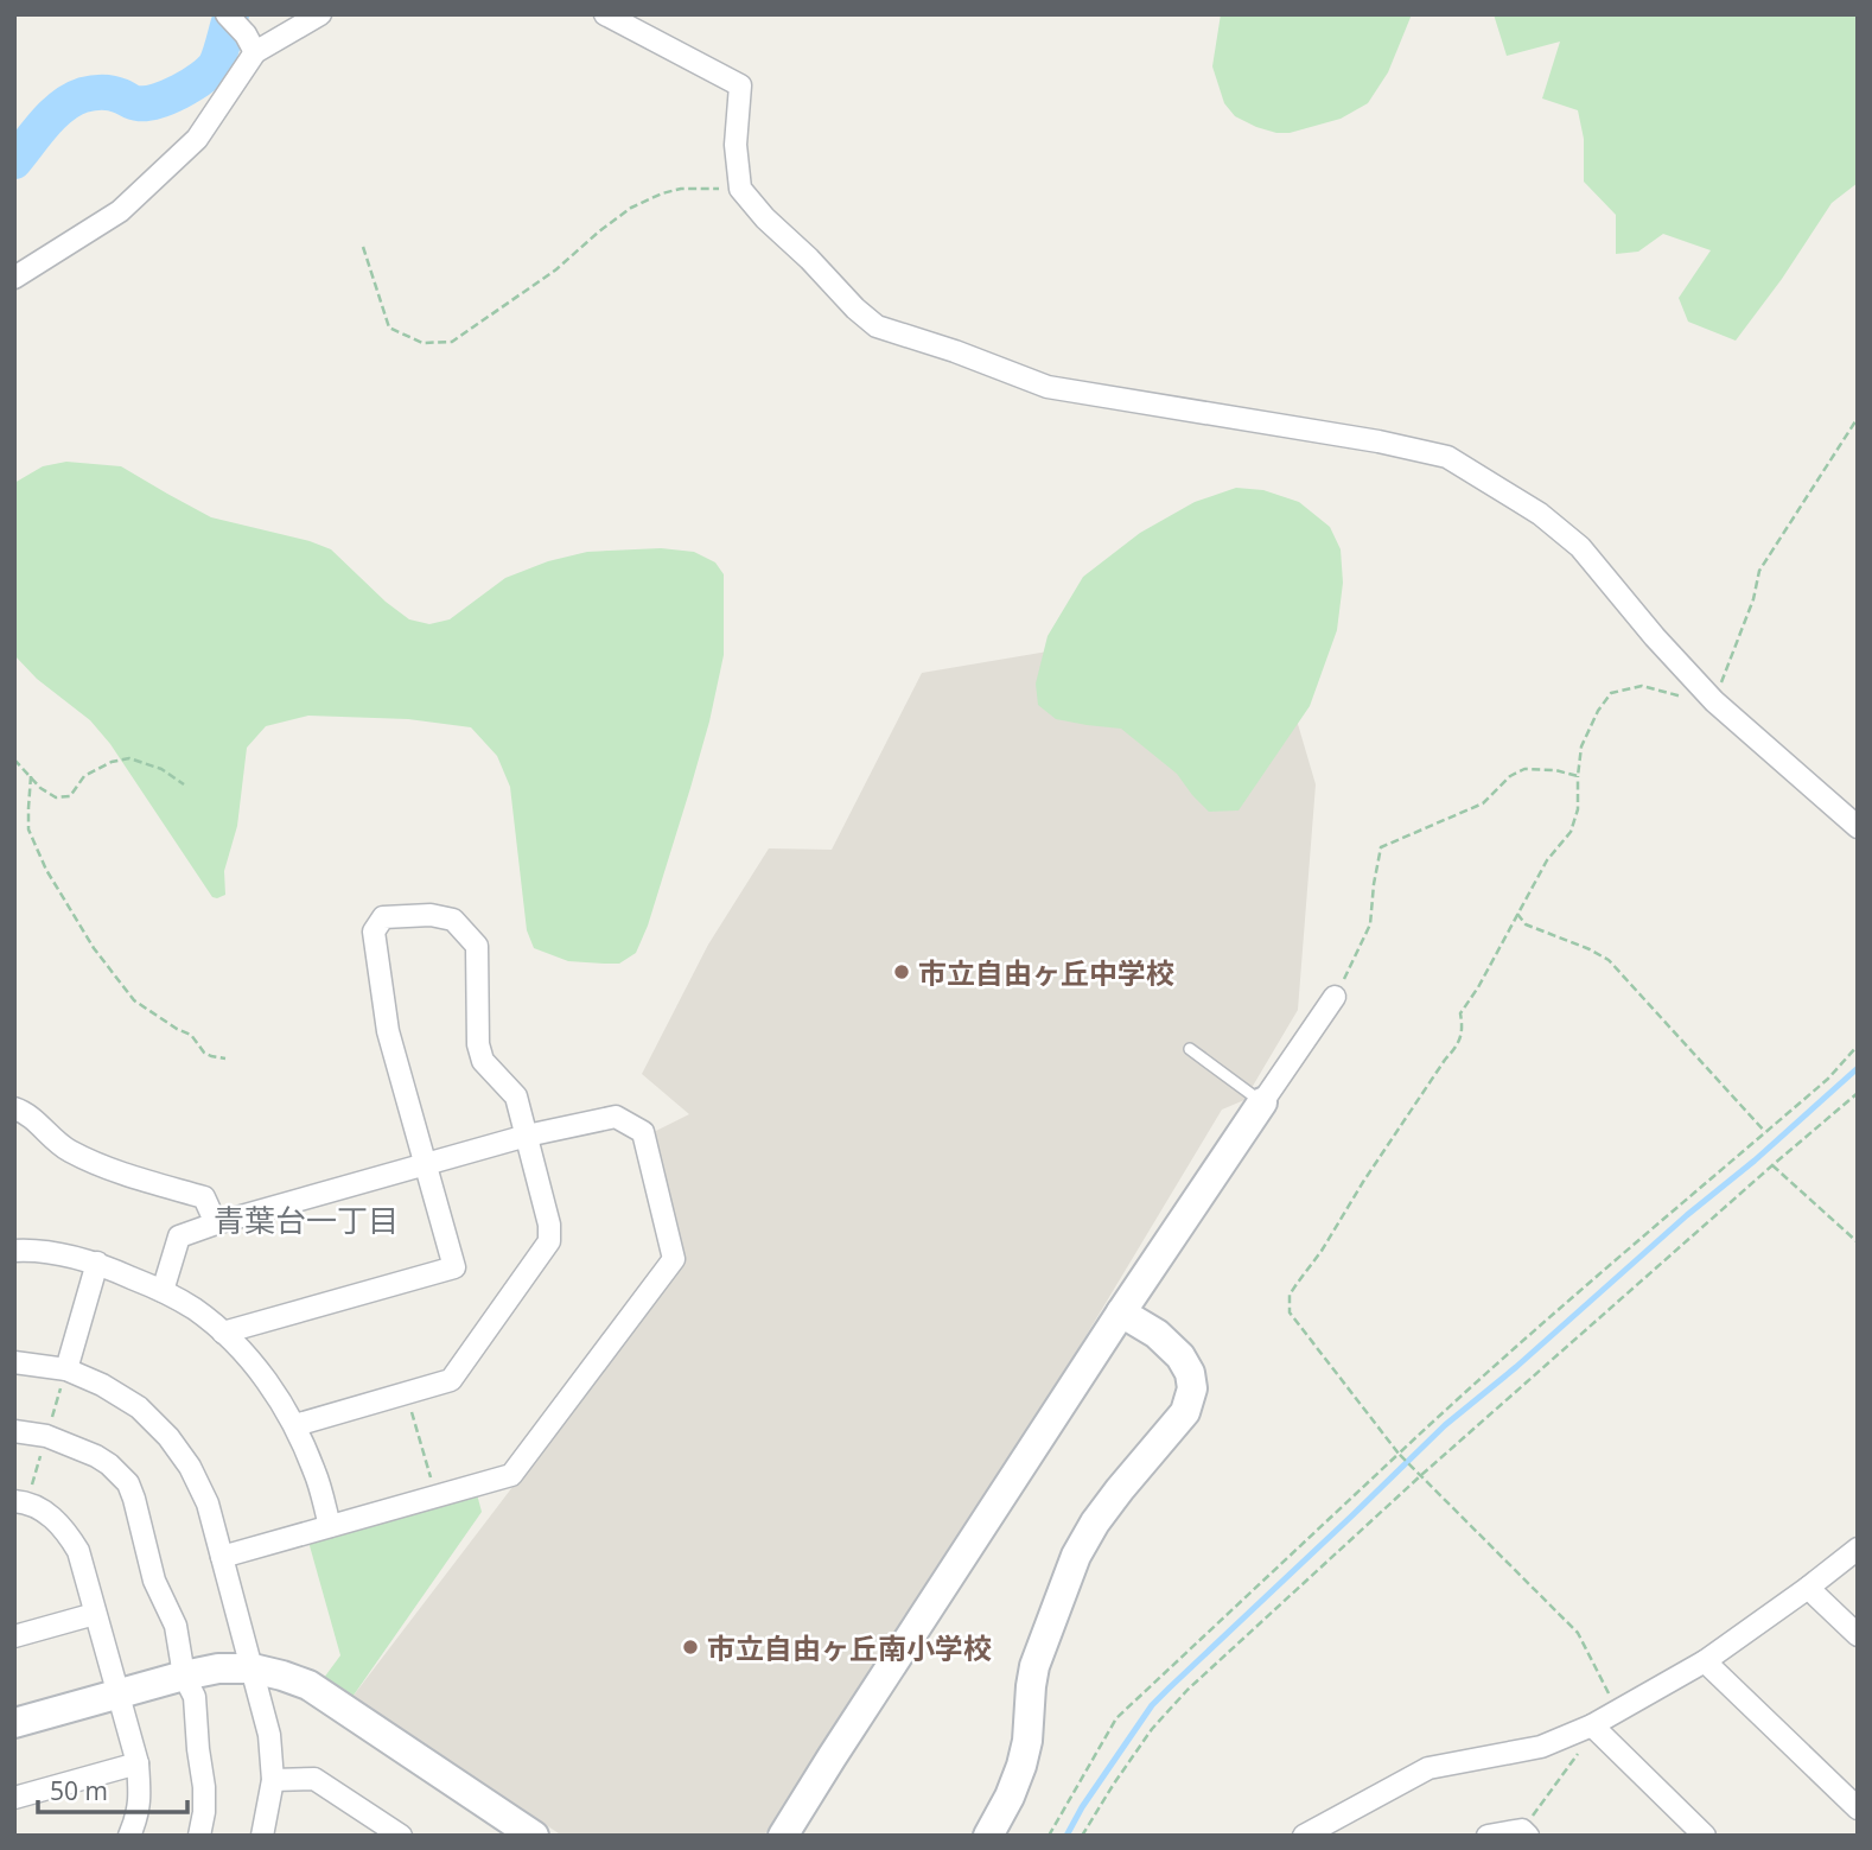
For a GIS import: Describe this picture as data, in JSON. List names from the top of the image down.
{
  "districts": ["青葉台一丁目"],
  "places": ["市立自由ヶ丘中学校", "市立自由ヶ丘南小学校"],
  "scale_bar": "50 m"
}
